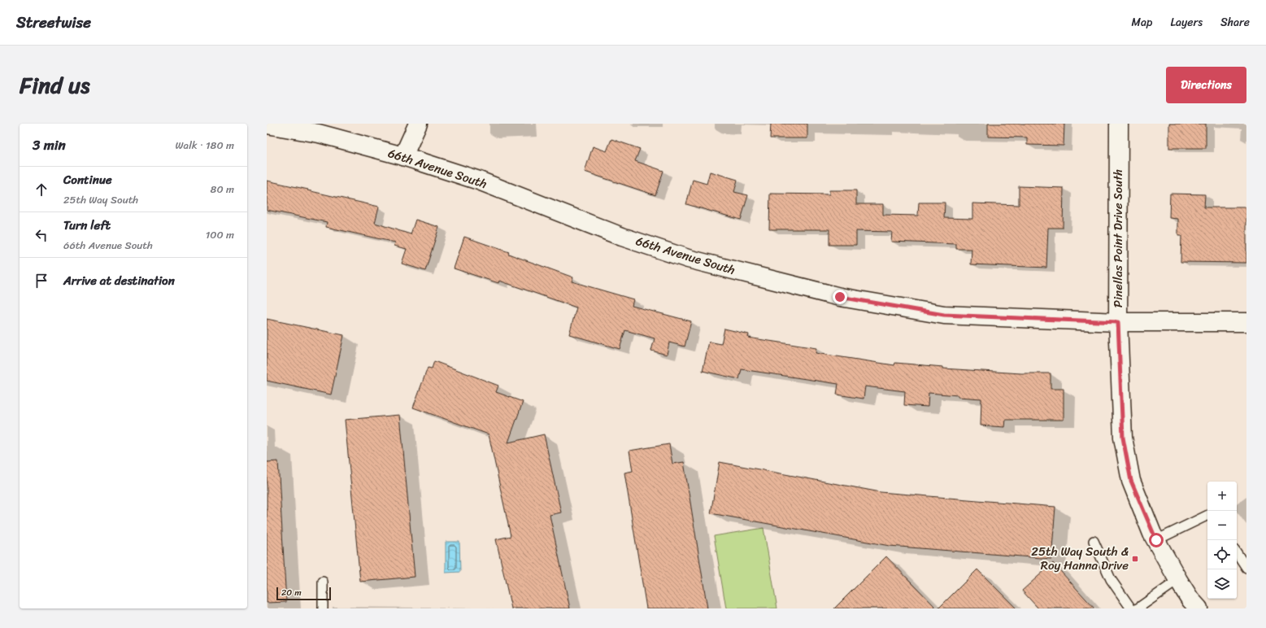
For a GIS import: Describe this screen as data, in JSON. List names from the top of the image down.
{
  "streets": {
    "street": ["66th Avenue South", "Pinellas Point Drive South"]
  },
  "crossings": [
    ["66th Avenue South", "Pinellas Point Drive South"]
  ],
  "places": {
    "transit": ["25th Way South & Roy Hanna Drive"]
  },
  "scale_bar": "20 m",
  "page": {
    "header": "Streetwise",
    "nav": ["Map", "Layers", "Share"],
    "title": "Find us",
    "buttons": "Directions",
    "heading": ["3 min", "Walk · 180 m"],
    "list": [
      ["Continue", "25th Way South", "80 m"],
      ["Turn left", "66th Avenue South", "100 m"],
      "Arrive at destination"
    ],
    "map_buttons": ["+", "−"],
    "scale": "20 m"
  }
}
